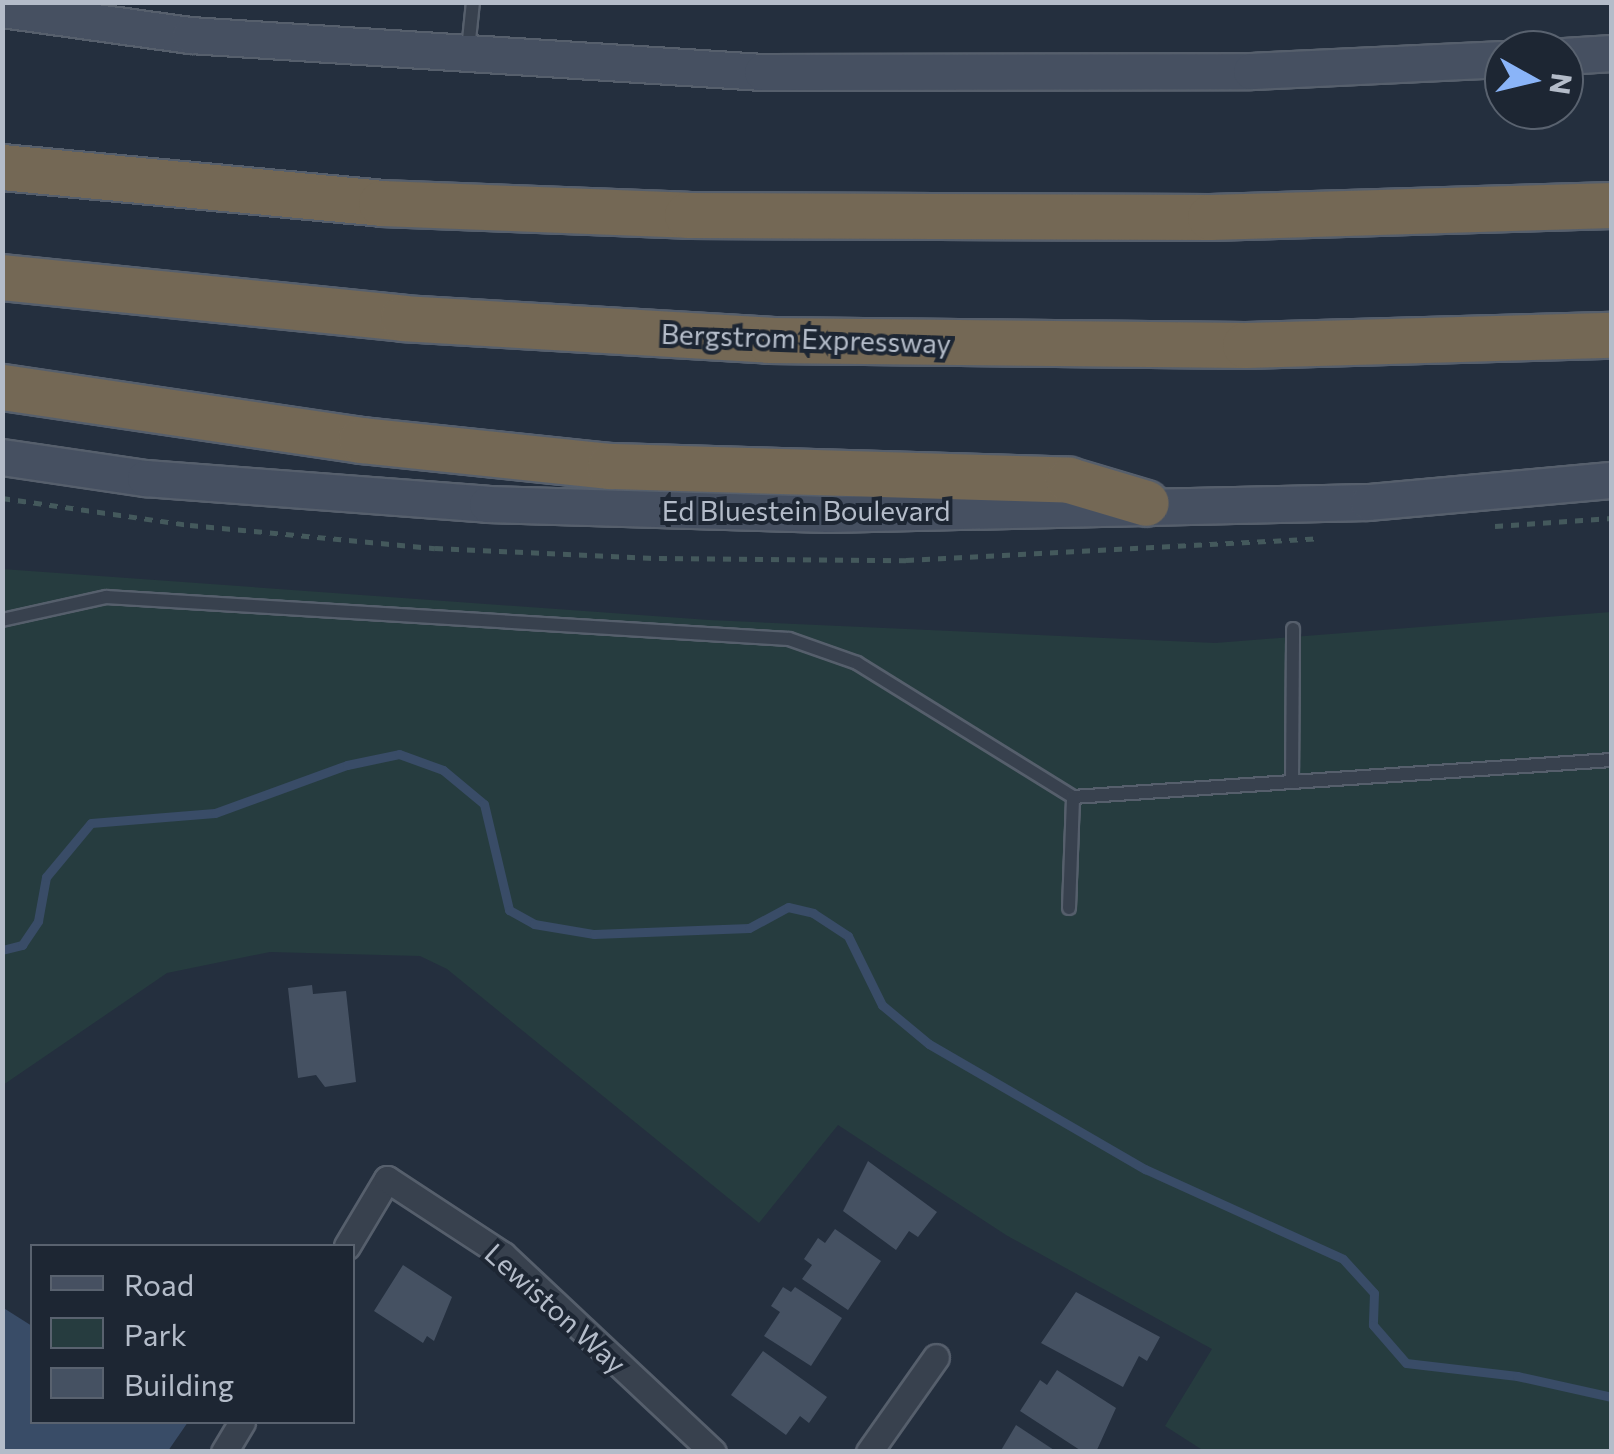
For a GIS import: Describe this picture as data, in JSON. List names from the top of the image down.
{
  "streets": {
    "highway": ["Bergstrom Expressway"],
    "main road": ["Ed Bluestein Boulevard"],
    "street": ["Lewiston Way"]
  },
  "legend": ["Road", "Park", "Building"],
  "north": "right"
}
